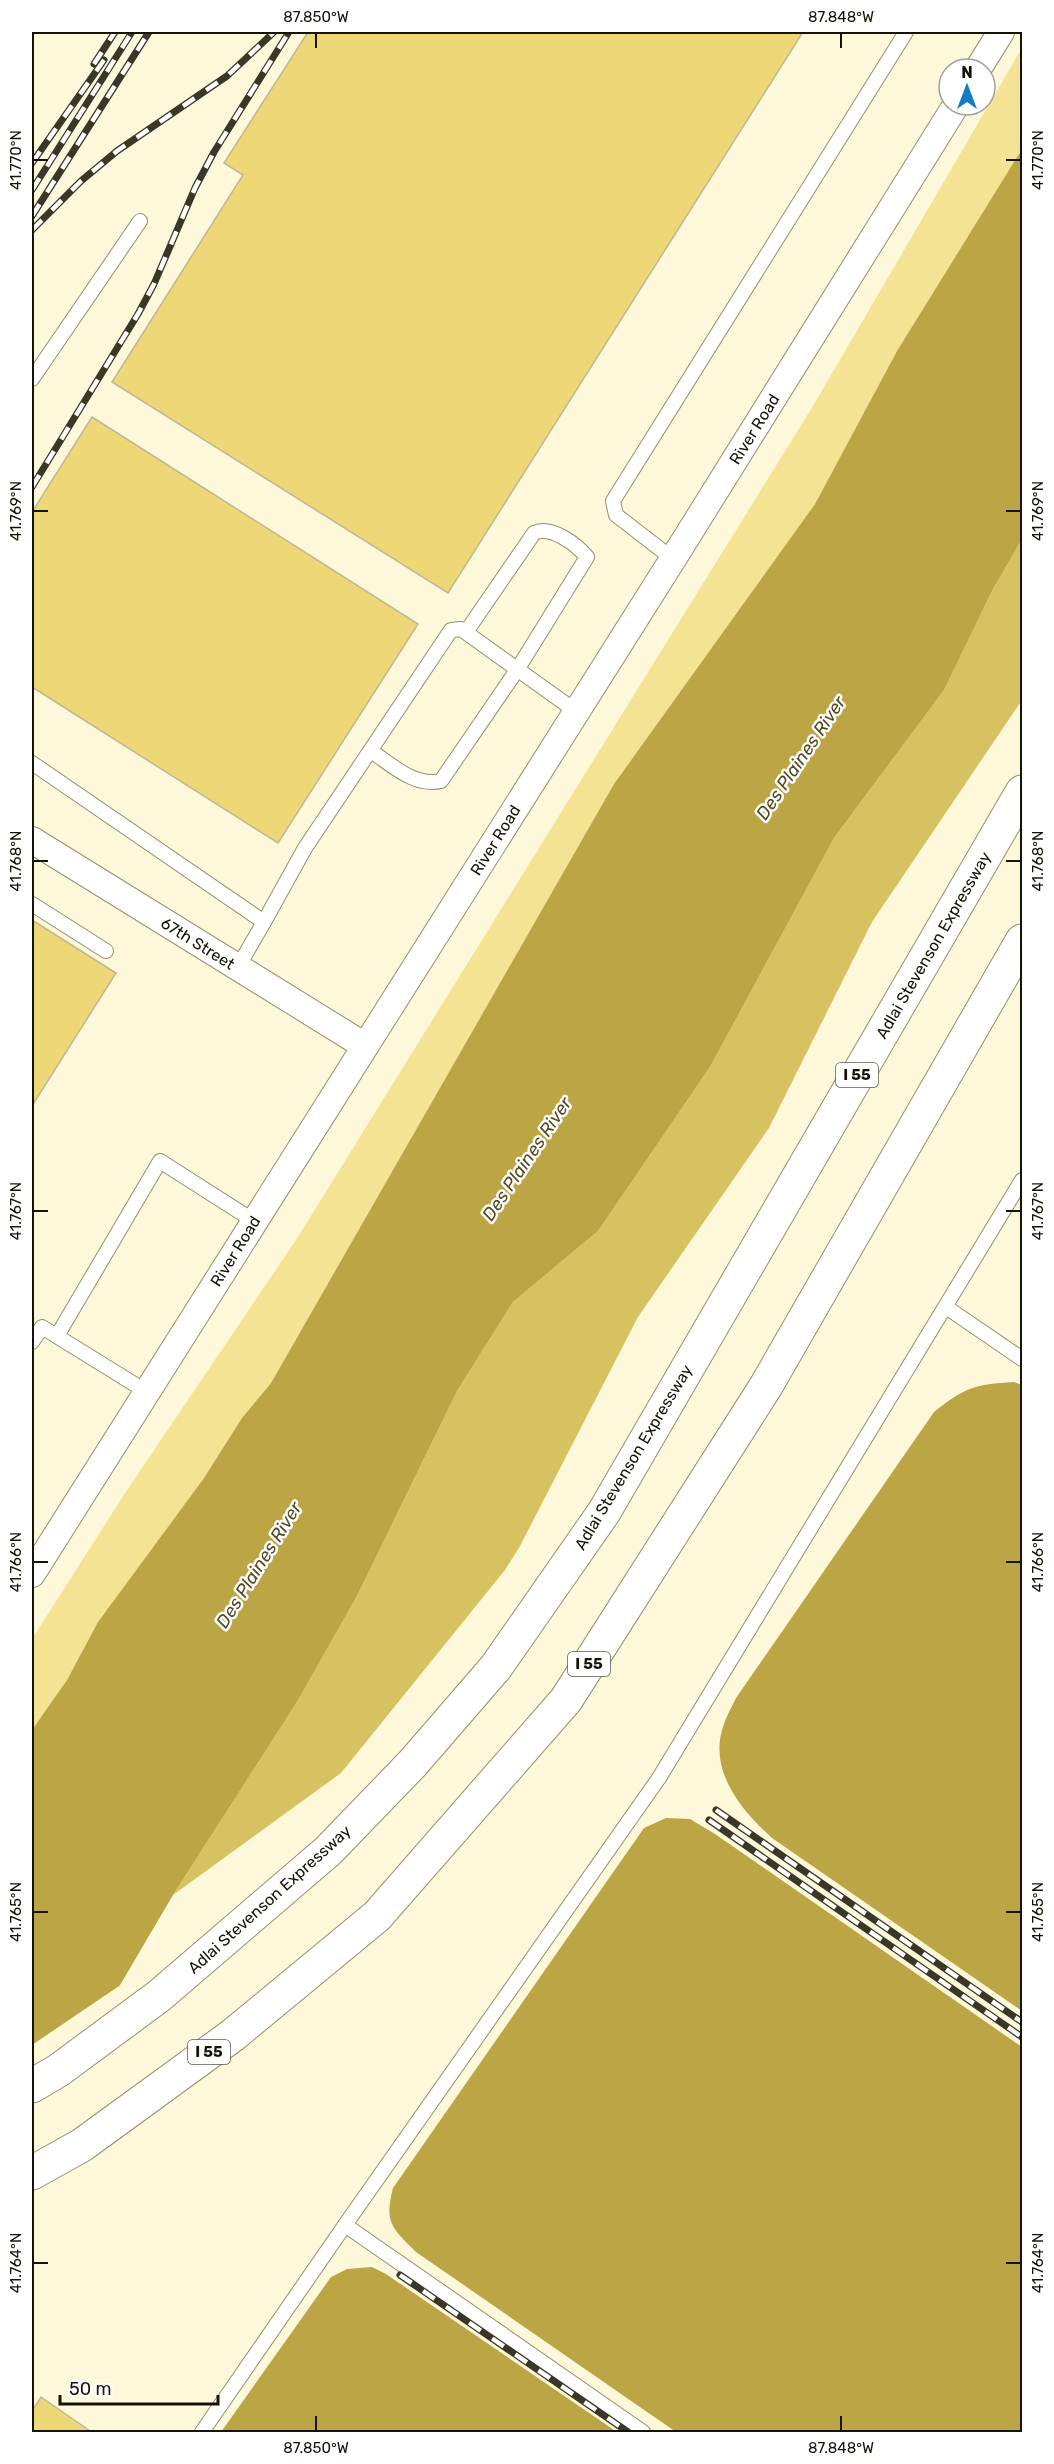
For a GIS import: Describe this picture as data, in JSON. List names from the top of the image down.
{
  "streets": {
    "highway": ["Adlai Stevenson Expressway", "I 55"],
    "street": ["River Road", "67th Street"]
  },
  "crossings": [
    ["River Road", "67th Street"]
  ],
  "water": ["Des Plaines River"],
  "scale_bar": "50 m",
  "north": "top",
  "coordinates": [
    "87.850°W",
    "87.848°W",
    "41.770°N",
    "41.769°N",
    "41.768°N",
    "41.767°N",
    "41.766°N",
    "41.765°N",
    "41.764°N"
  ]
}
